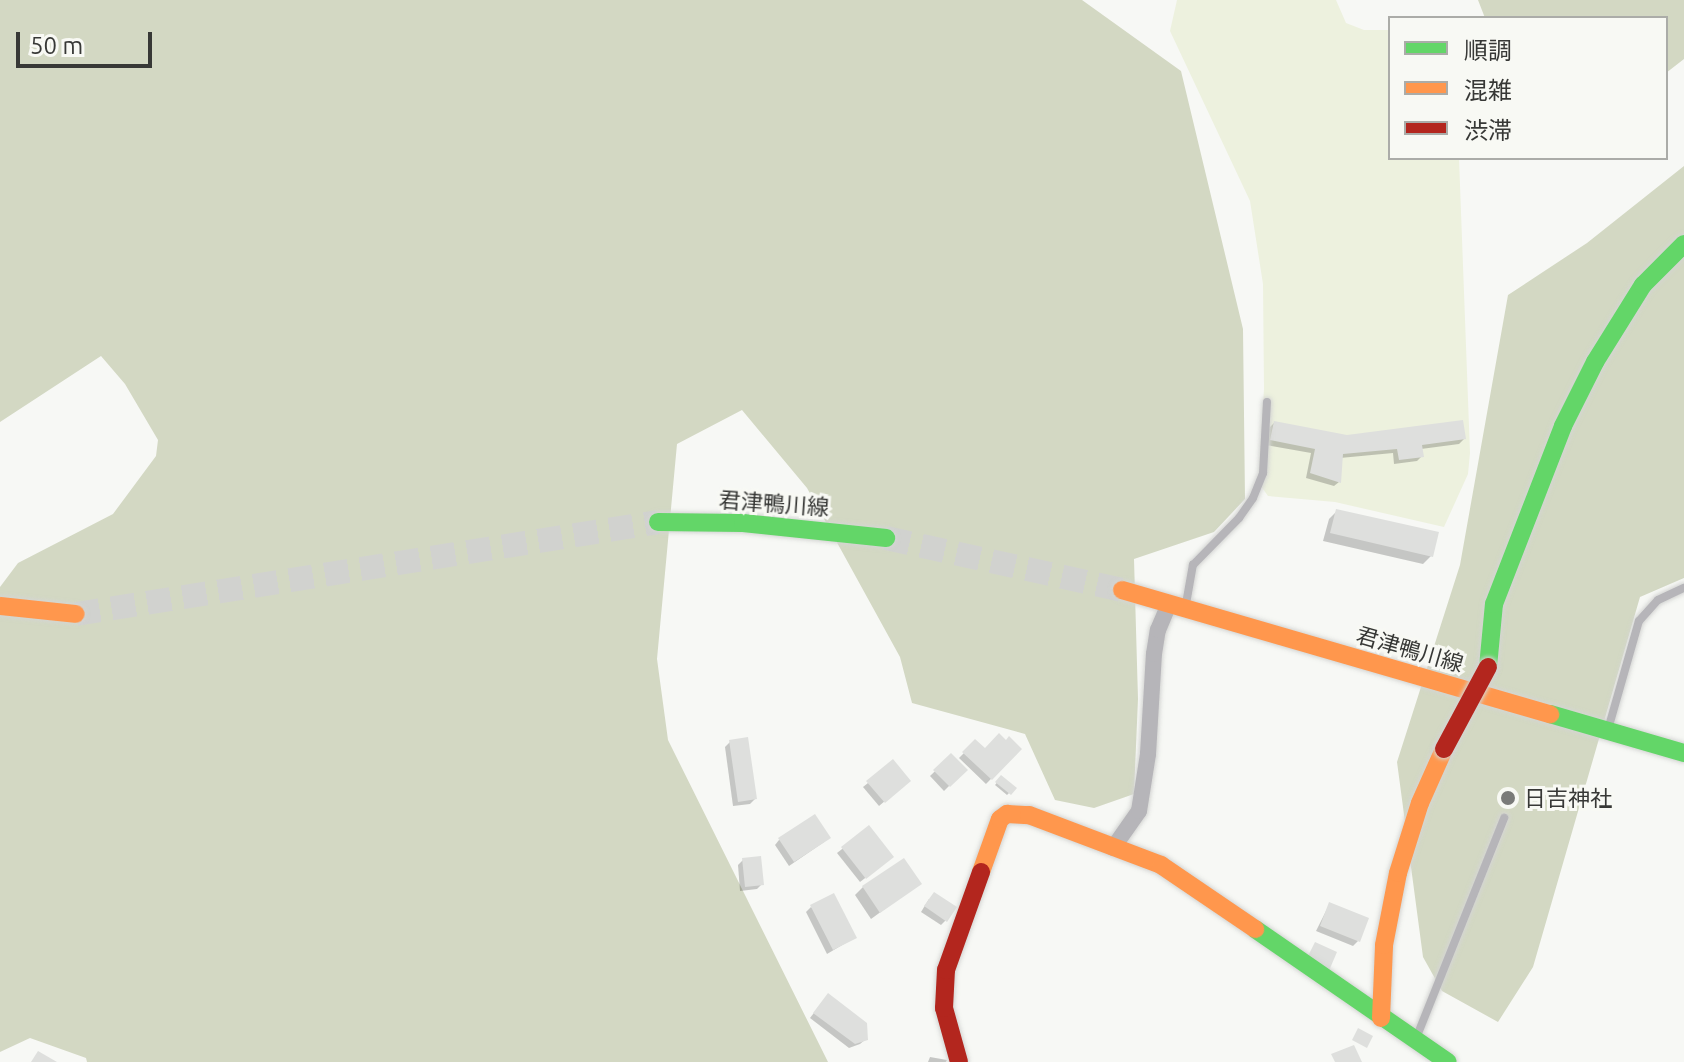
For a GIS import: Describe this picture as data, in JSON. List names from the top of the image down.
{
  "streets": {
    "street": ["君津鴨川線"]
  },
  "places": ["日吉神社"],
  "legend": ["順調", "混雑", "渋滞"],
  "scale_bar": "50 m"
}
